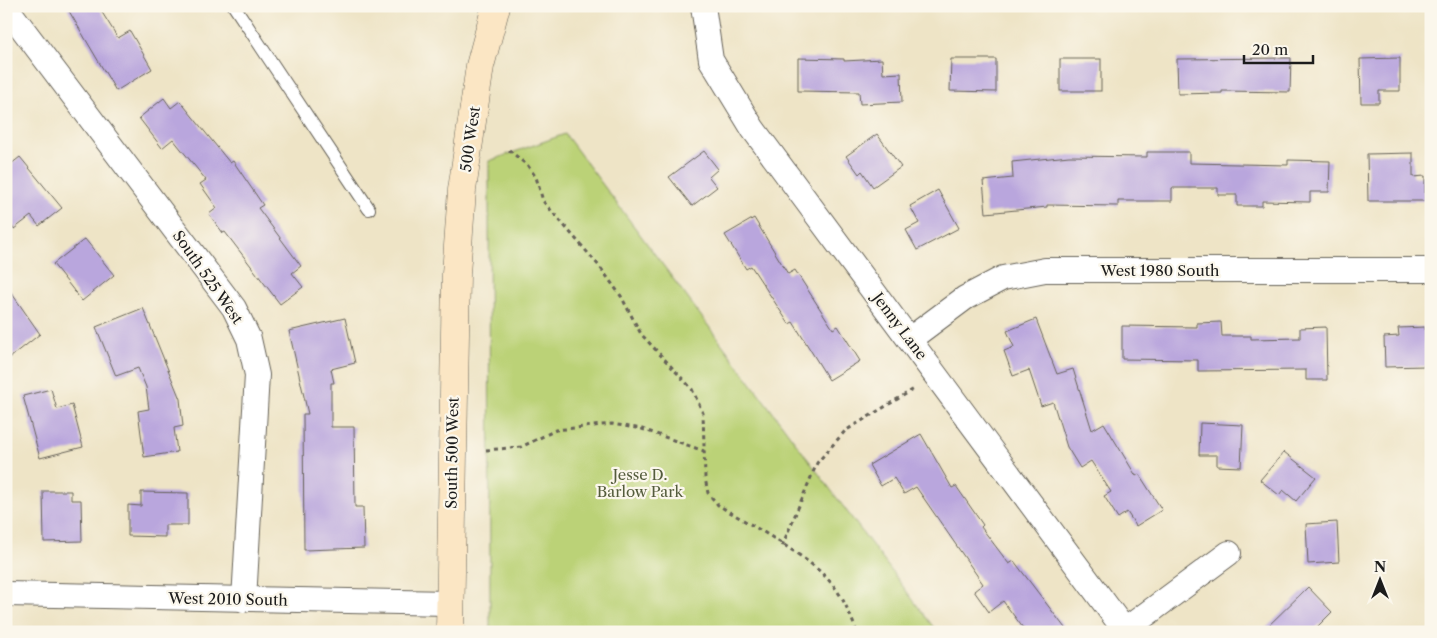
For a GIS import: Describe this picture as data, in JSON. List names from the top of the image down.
{
  "streets": {
    "street": [
      "500 West",
      "West 1980 South",
      "South 525 West",
      "Jenny Lane",
      "South 500 West",
      "West 2010 South"
    ]
  },
  "crossings": [
    ["500 West", "South 500 West"],
    ["West 1980 South", "Jenny Lane"],
    ["South 525 West", "West 2010 South"],
    ["South 500 West", "West 2010 South"]
  ],
  "parks": ["Jesse D. Barlow Park"],
  "scale_bar": "20 m",
  "north": "top"
}
